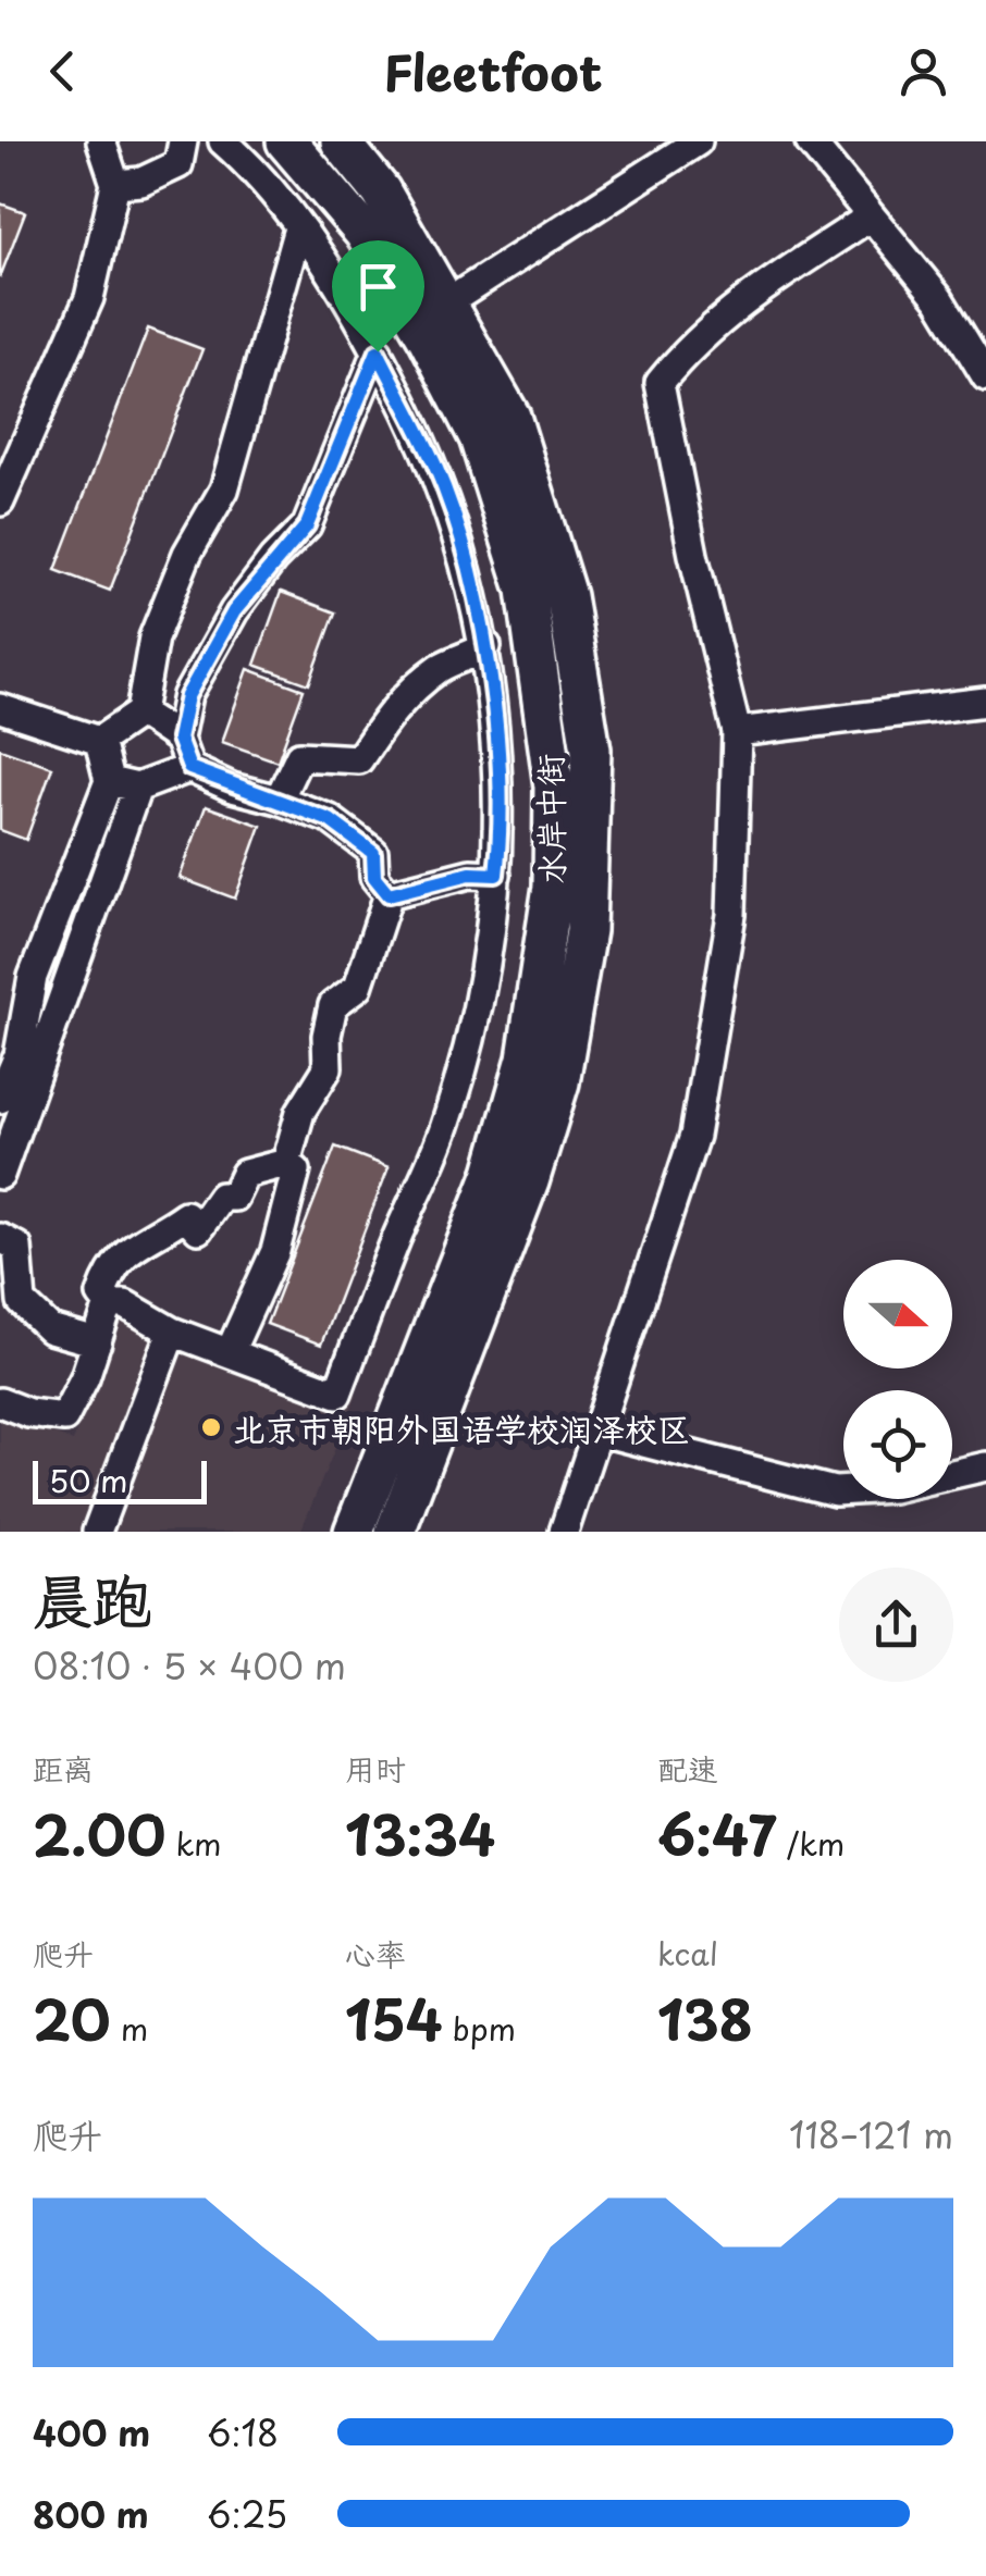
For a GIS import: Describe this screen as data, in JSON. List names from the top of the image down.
{
  "streets": {
    "street": ["水岸中街"]
  },
  "places": ["北京市朝阳外国语学校润泽校区"],
  "scale_bar": "50 m",
  "north": "right",
  "page": {
    "header": "Fleetfoot",
    "scale": "50 m",
    "heading": ["晨跑", "08:10 · 5 × 400 m"],
    "stats": [
      ["距离", "2.00 km"],
      ["用时", "13:34"],
      ["配速", "6:47 /km"],
      ["爬升", "20 m"],
      ["心率", "154 bpm"],
      ["kcal", "138"]
    ],
    "chart": ["爬升", "118–121 m"],
    "list": [
      {
        "name": "400 m",
        "note": "6:18"
      },
      {
        "name": "800 m",
        "note": "6:25"
      }
    ]
  }
}
